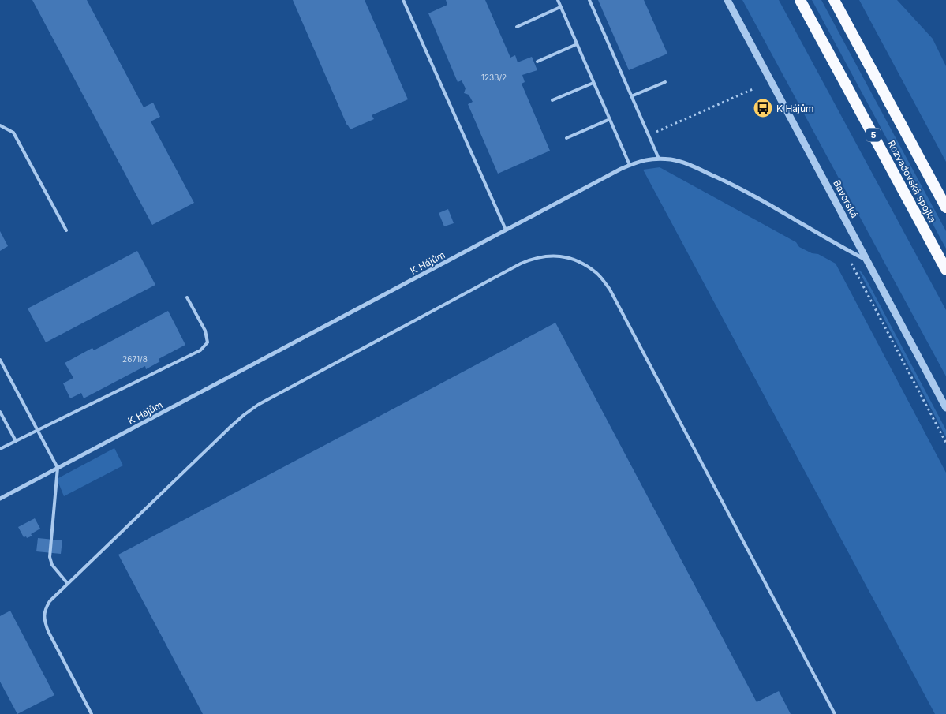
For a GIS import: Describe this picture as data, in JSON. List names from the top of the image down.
{
  "streets": {
    "highway": ["5", "Rozvadovská spojka"],
    "street": ["Bavorská", "K Hájům"]
  },
  "crossings": [
    ["Bavorská", "K Hájům"]
  ],
  "places": {
    "bus stop": ["K Hájům"]
  },
  "house_numbers": ["1233/2", "2671/8"]
}
